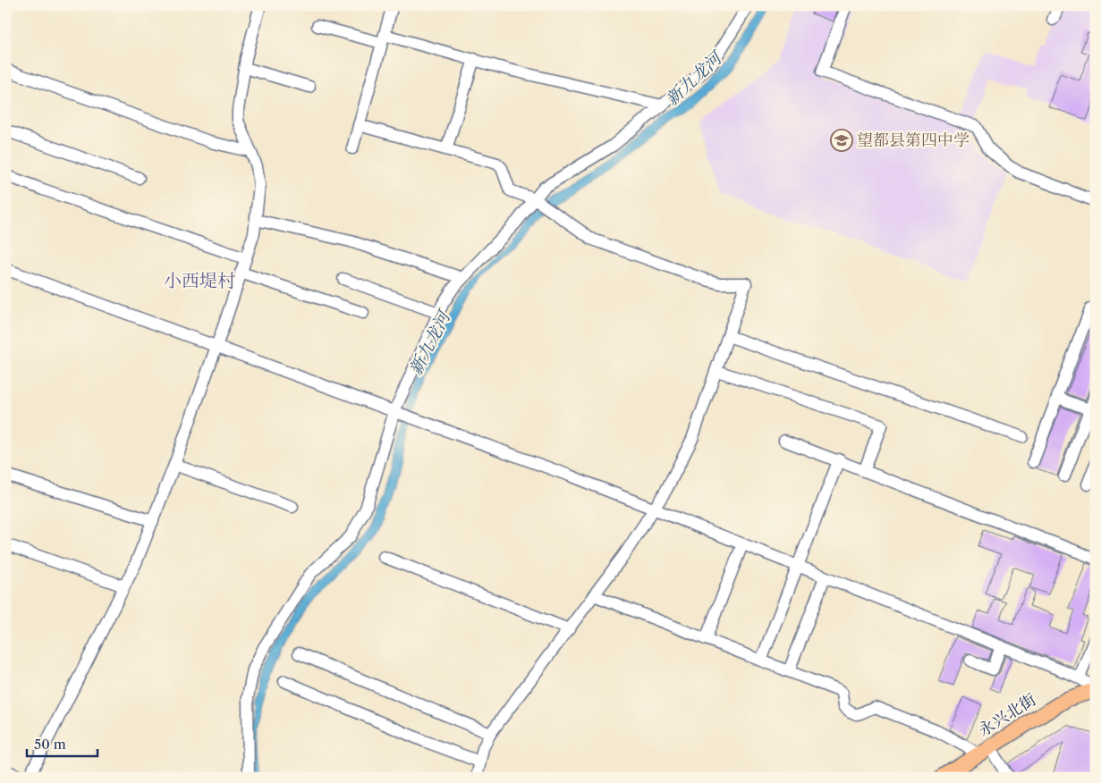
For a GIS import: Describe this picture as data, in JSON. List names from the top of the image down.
{
  "streets": {
    "main road": ["永兴北街"]
  },
  "districts": ["小西堤村"],
  "water": ["新九龙河"],
  "places": {
    "school or university": ["望都县第四中学"]
  },
  "scale_bar": "50 m"
}
